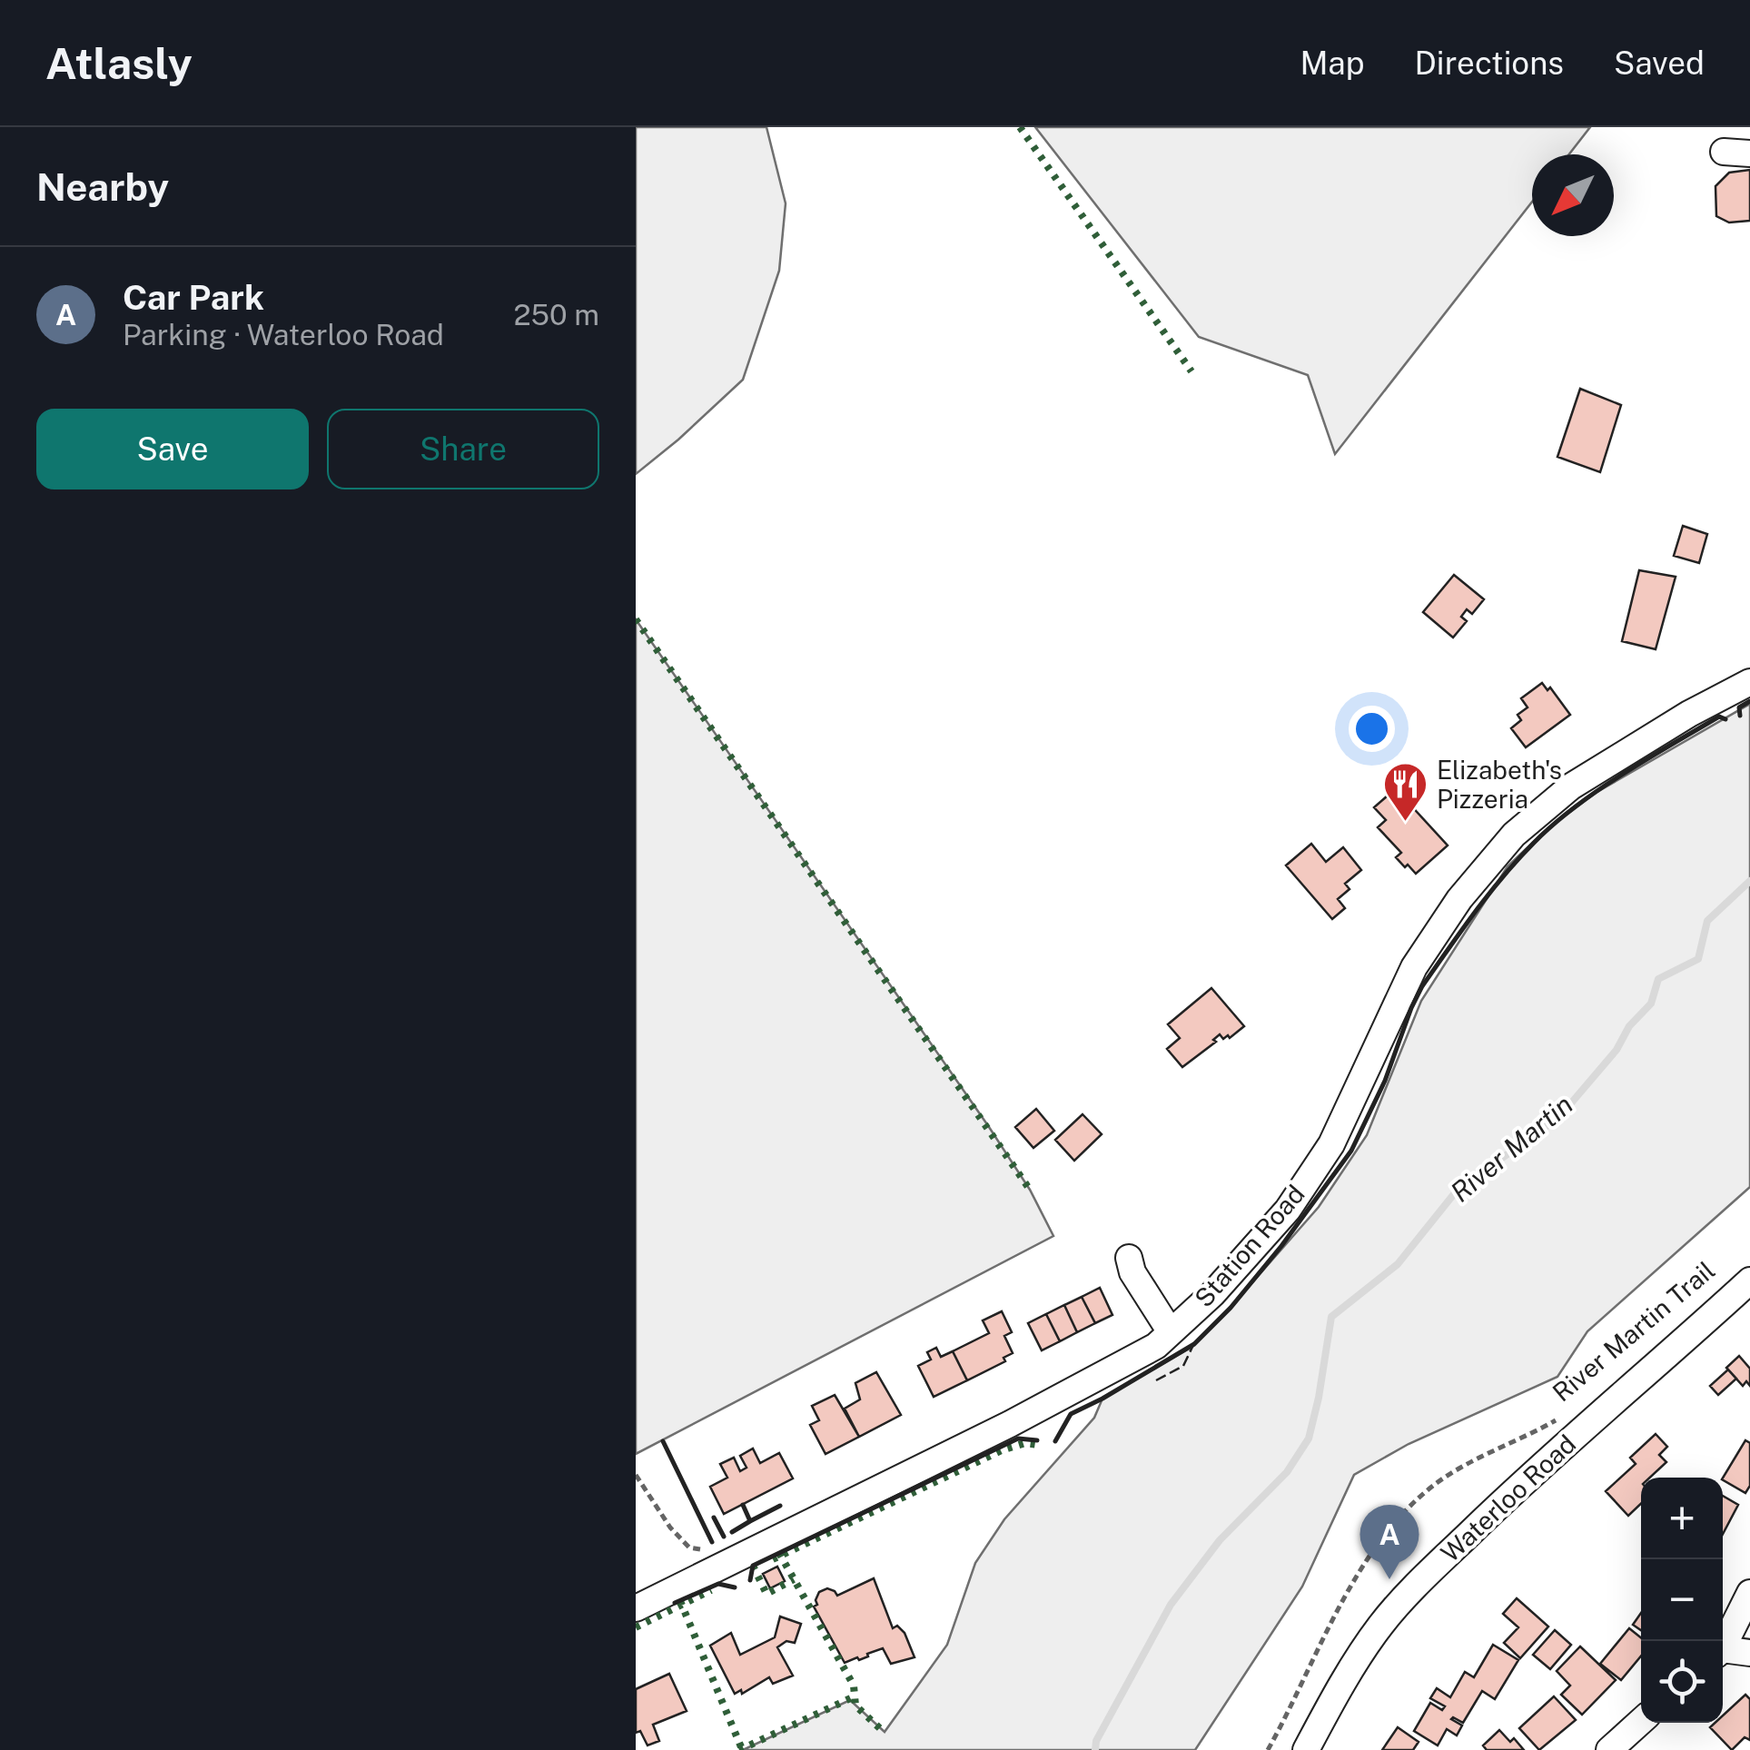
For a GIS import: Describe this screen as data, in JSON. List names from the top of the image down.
{
  "streets": {
    "street": ["Station Road", "Waterloo Road"],
    "path": ["River Martin Trail"]
  },
  "water": ["River Martin"],
  "places": {
    "restaurant": ["Elizabeth's Pizzeria"]
  },
  "north": "bottom left",
  "page": {
    "header": "Atlasly",
    "nav": ["Map", "Directions", "Saved"],
    "heading": "Nearby",
    "list": [
      {
        "mark": "A",
        "name": "Car Park",
        "note": "Parking · Waterloo Road",
        "value": "250 m"
      }
    ],
    "buttons": ["Save", "Share"],
    "map_buttons": ["+", "−"],
    "pins": "A"
  }
}
